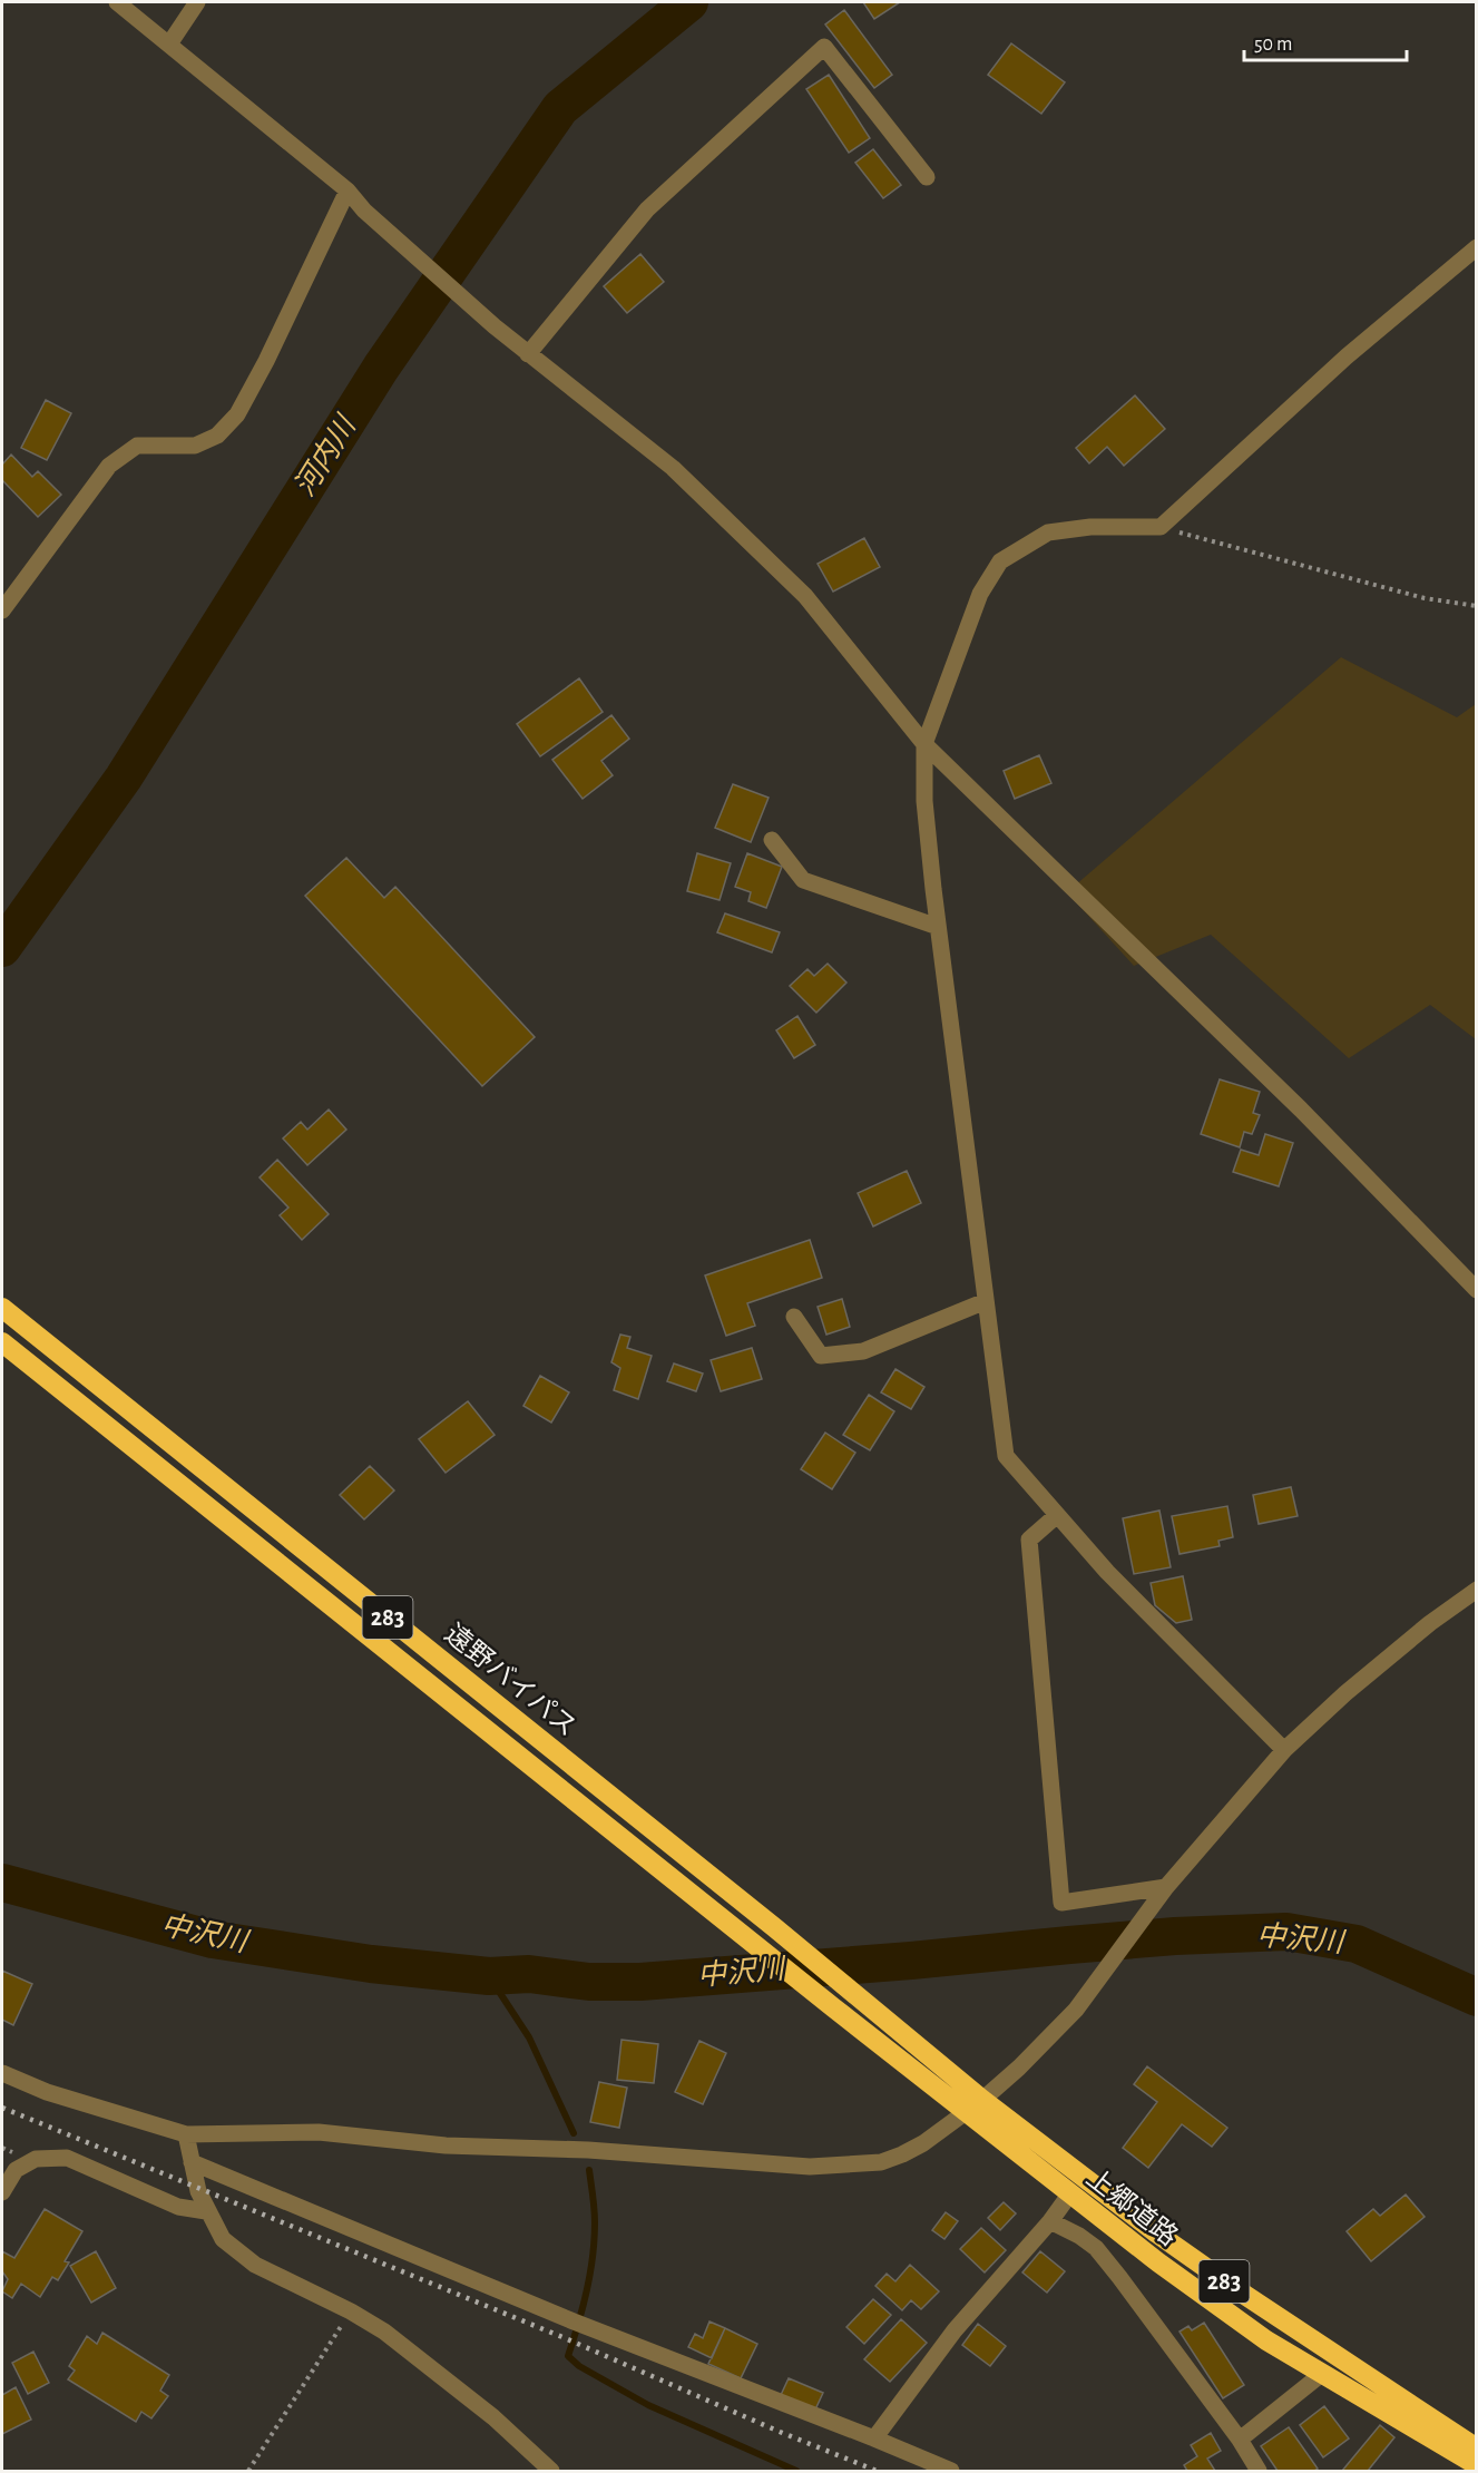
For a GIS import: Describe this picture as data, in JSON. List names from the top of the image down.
{
  "streets": {
    "highway": ["283", "遠野バイパス", "上郷道路"]
  },
  "crossings": [
    ["遠野バイパス", "上郷道路"]
  ],
  "water": ["河内川", "中沢川"],
  "scale_bar": "50 m"
}
